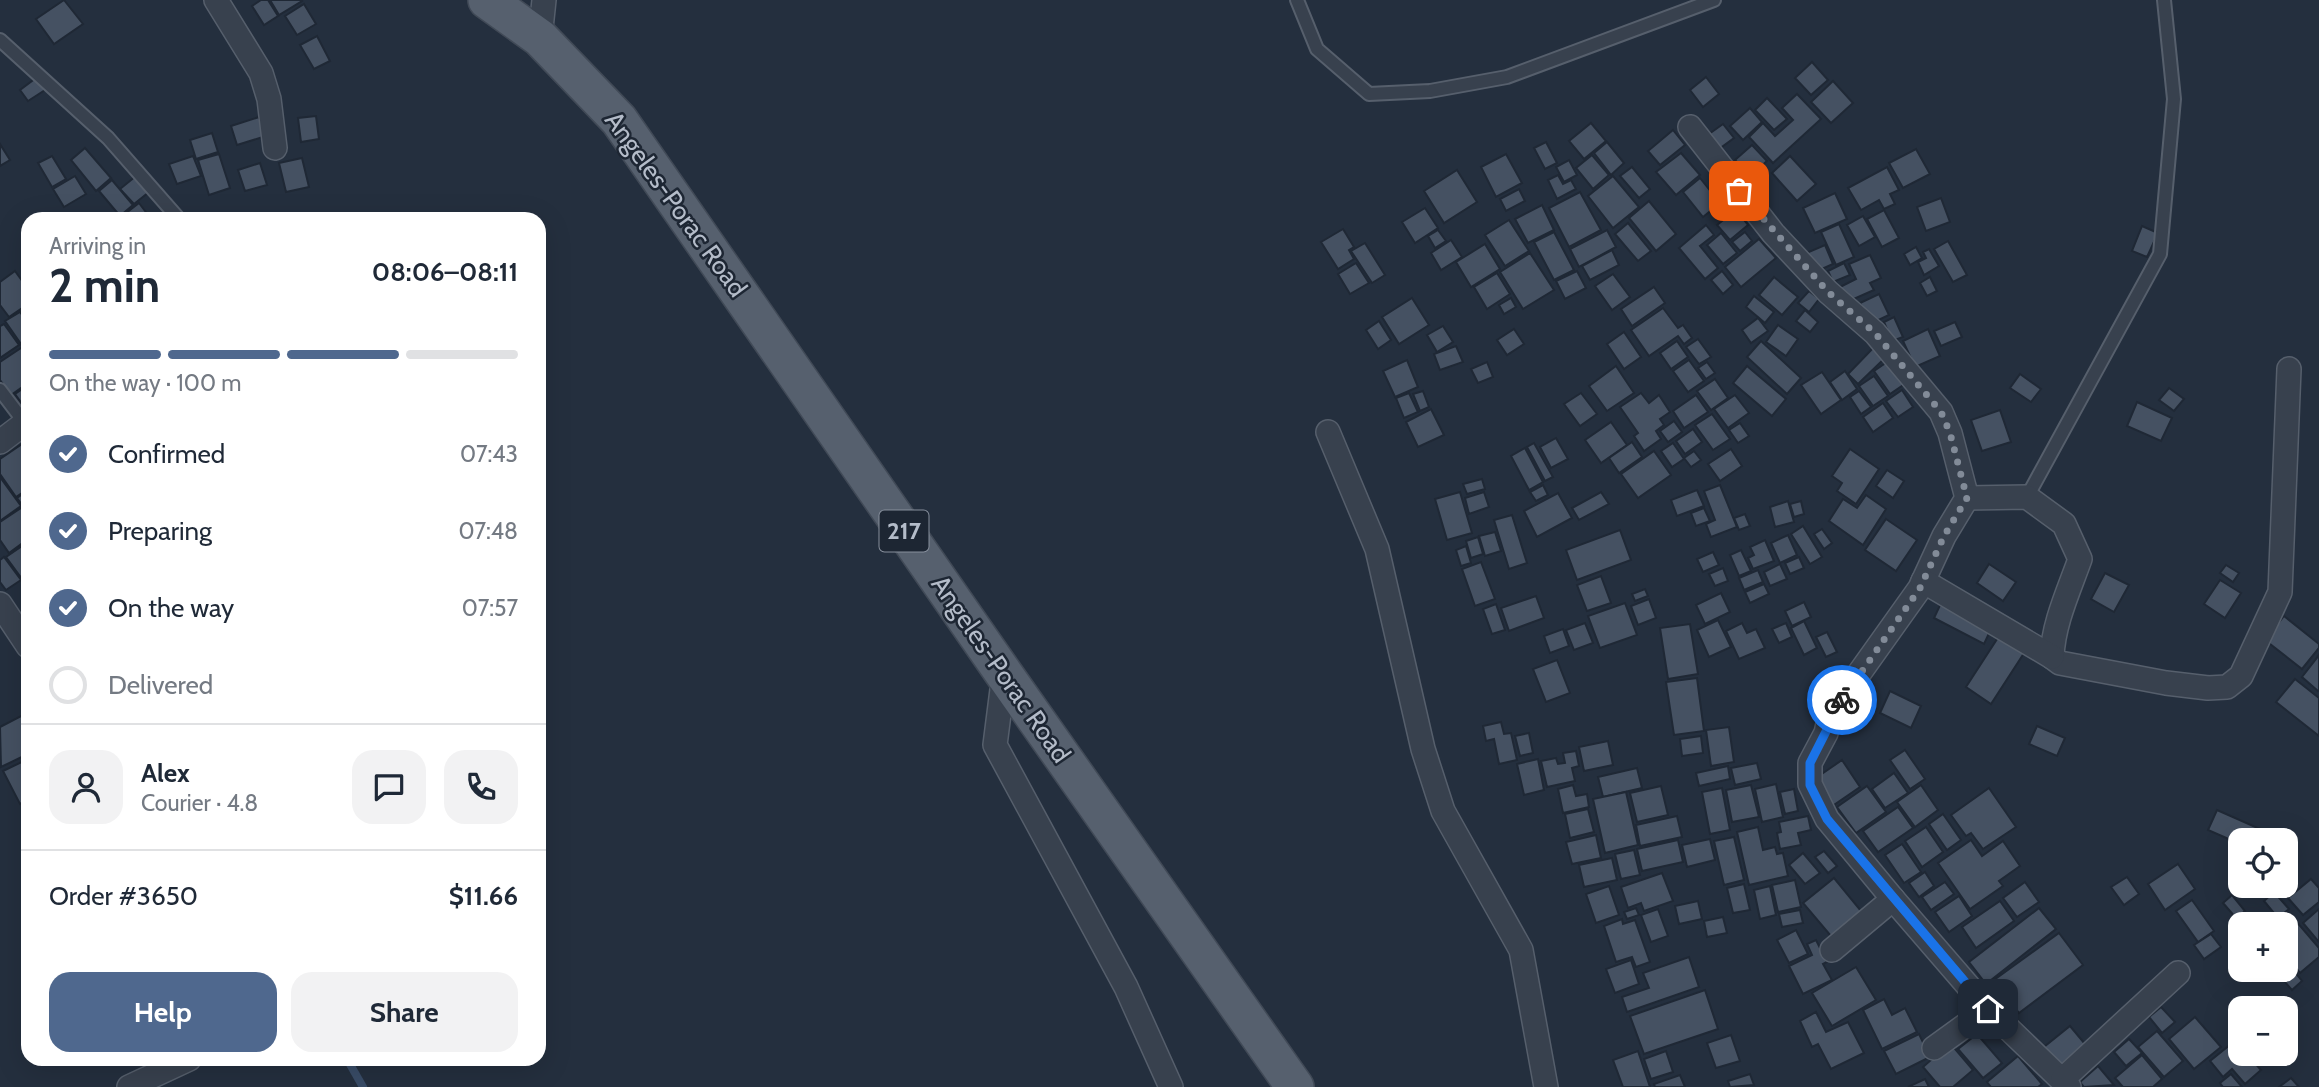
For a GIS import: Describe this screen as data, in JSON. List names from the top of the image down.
{
  "streets": {
    "main road": ["Angeles-Porac Road", "217"]
  },
  "page": {
    "heading": ["2 min", "Arriving in", "08:06–08:11"],
    "panel": [
      "Alex",
      "Courier · 4.8",
      "Order #3650",
      "$11.66"
    ],
    "bar": "On the way · 100 m",
    "list": [
      ["Confirmed", "07:43"],
      ["Preparing", "07:48"],
      ["On the way", "07:57"],
      "Delivered"
    ],
    "map_buttons": ["+", "−"],
    "buttons": ["Help", "Share"]
  }
}
